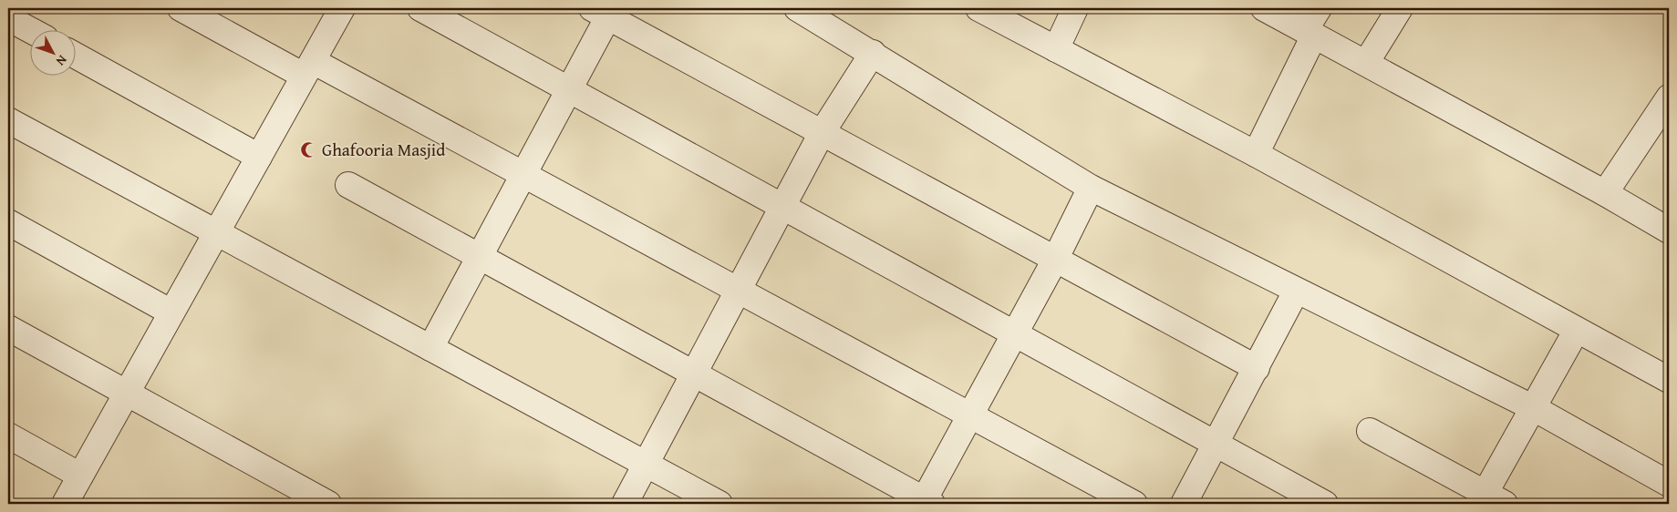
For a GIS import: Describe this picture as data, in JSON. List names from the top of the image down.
{
  "places": {
    "mosque": ["Ghafooria Masjid"]
  },
  "north": "bottom right"
}
